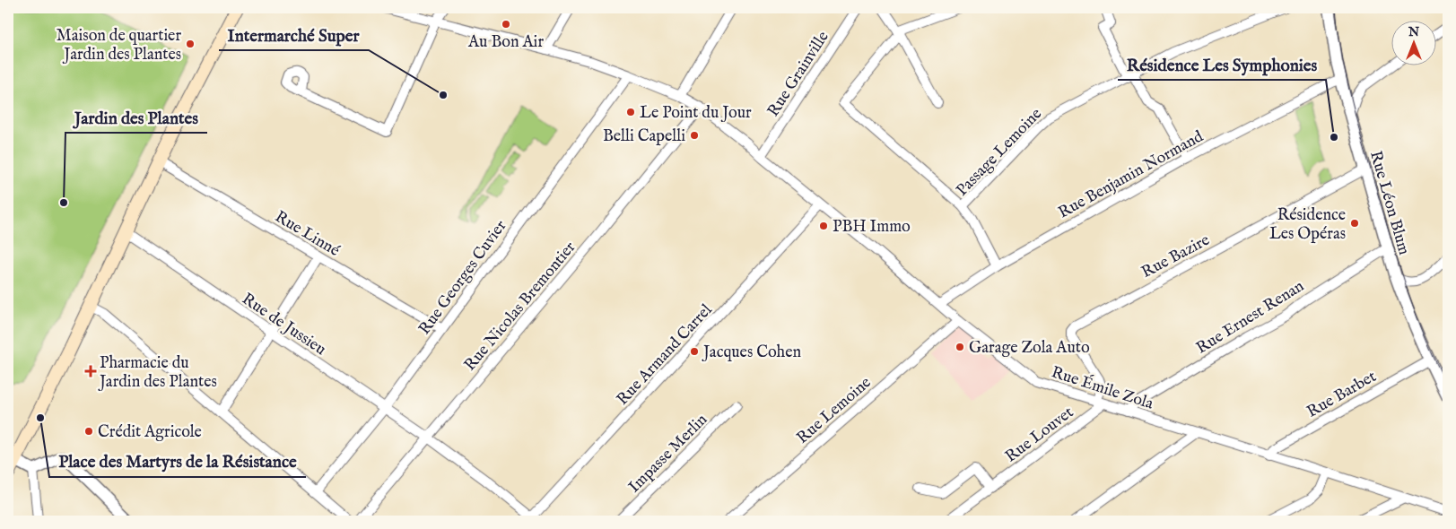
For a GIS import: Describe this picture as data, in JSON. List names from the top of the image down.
{
  "streets": {
    "street": [
      "Rue Grainville",
      "Passage Lemoine",
      "Rue Benjamin Normand",
      "Rue Léon Blum",
      "Rue Linné",
      "Rue Bazire",
      "Rue Georges Cuvier",
      "Rue Nicolas Bremontier",
      "Rue Ernest Renan",
      "Rue de Jussieu",
      "Rue Armand Carrel",
      "Rue Émile Zola",
      "Rue Barbet",
      "Rue Lemoine",
      "Rue Louvet",
      "Impasse Merlin"
    ]
  },
  "crossings": [
    ["Rue Grainville", "Rue Émile Zola"],
    ["Passage Lemoine", "Rue Benjamin Normand"],
    ["Rue Benjamin Normand", "Rue Léon Blum"],
    ["Rue Benjamin Normand", "Rue Émile Zola"],
    ["Rue Léon Blum", "Rue Bazire"],
    ["Rue Léon Blum", "Rue Ernest Renan"],
    ["Rue Léon Blum", "Rue Barbet"],
    ["Rue Linné", "Rue Georges Cuvier"],
    ["Rue Bazire", "Rue Émile Zola"],
    ["Rue Bazire", "Rue Louvet"],
    ["Rue Georges Cuvier", "Rue de Jussieu"],
    ["Rue Georges Cuvier", "Rue Émile Zola"],
    ["Rue Nicolas Bremontier", "Rue de Jussieu"],
    ["Rue Nicolas Bremontier", "Rue Émile Zola"],
    ["Rue Ernest Renan", "Rue Émile Zola"],
    ["Rue de Jussieu", "Rue Armand Carrel"],
    ["Rue Armand Carrel", "Rue Émile Zola"],
    ["Rue Émile Zola", "Rue Barbet"],
    ["Rue Émile Zola", "Rue Lemoine"],
    ["Rue Émile Zola", "Rue Louvet"]
  ],
  "places": {
    "other": [
      "Au Bon Air",
      "Maison de quartier Jardin des Plantes",
      "Intermarché Super",
      "Le Point du Jour",
      "Belli Capelli",
      "Résidence Les Symphonies",
      "Jardin des Plantes",
      "Résidence Les Opéras",
      "PBH Immo",
      "Garage Zola Auto",
      "Jacques Cohen",
      "Place des Martyrs de la Résistance",
      "Crédit Agricole"
    ],
    "health": ["Pharmacie du Jardin des Plantes"]
  },
  "north": "top"
}
